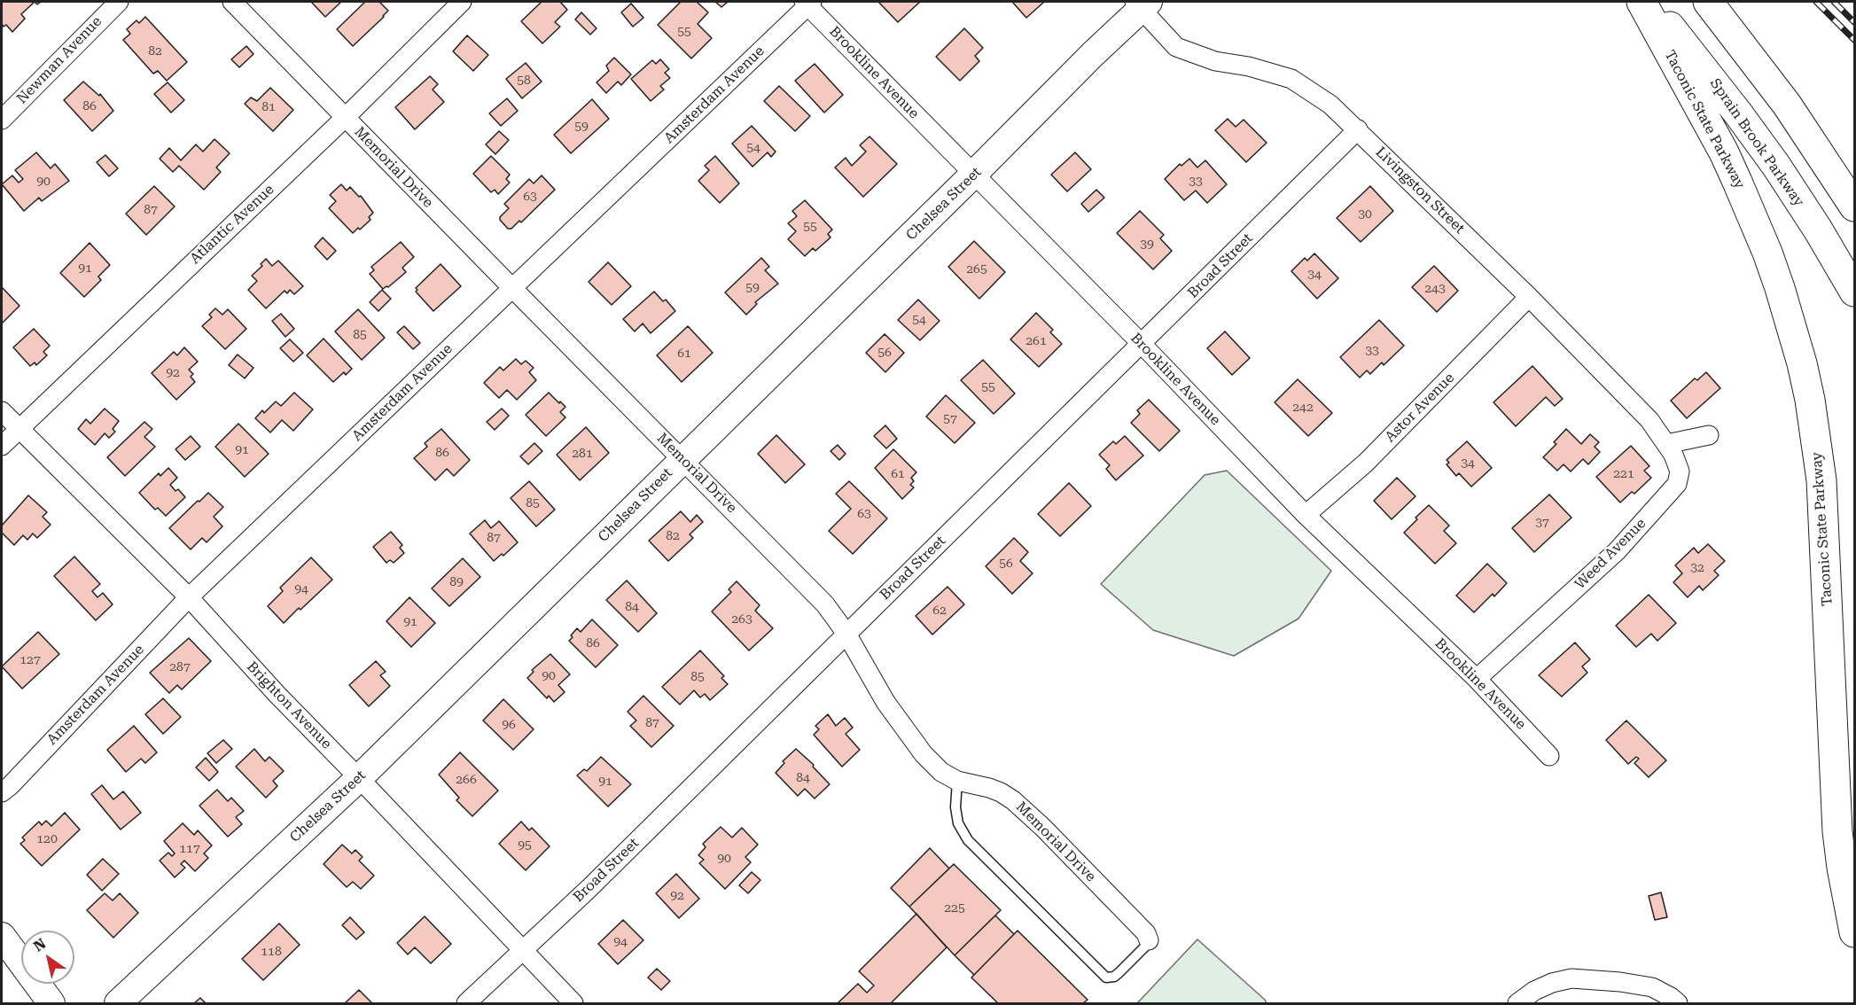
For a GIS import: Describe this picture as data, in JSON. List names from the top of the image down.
{
  "streets": {
    "highway": ["Taconic State Parkway", "Sprain Brook Parkway"],
    "street": [
      "Newman Avenue",
      "Brookline Avenue",
      "Amsterdam Avenue",
      "Memorial Drive",
      "Livingston Street",
      "Chelsea Street",
      "Atlantic Avenue",
      "Broad Street",
      "Astor Avenue",
      "Weed Avenue",
      "Brighton Avenue"
    ]
  },
  "crossings": [
    ["Brookline Avenue", "Amsterdam Avenue"],
    ["Brookline Avenue", "Chelsea Street"],
    ["Brookline Avenue", "Broad Street"],
    ["Brookline Avenue", "Astor Avenue"],
    ["Brookline Avenue", "Weed Avenue"],
    ["Amsterdam Avenue", "Memorial Drive"],
    ["Amsterdam Avenue", "Brighton Avenue"],
    ["Memorial Drive", "Chelsea Street"],
    ["Memorial Drive", "Atlantic Avenue"],
    ["Memorial Drive", "Broad Street"],
    ["Livingston Street", "Chelsea Street"],
    ["Livingston Street", "Broad Street"],
    ["Livingston Street", "Astor Avenue"],
    ["Livingston Street", "Weed Avenue"],
    ["Chelsea Street", "Brighton Avenue"],
    ["Atlantic Avenue", "Brighton Avenue"],
    ["Broad Street", "Brighton Avenue"]
  ],
  "house_numbers": [
    "55",
    "82",
    "58",
    "86",
    "81",
    "59",
    "54",
    "90",
    "33",
    "63",
    "87",
    "30",
    "55",
    "39",
    "91",
    "265",
    "34",
    "59",
    "243",
    "54",
    "85",
    "261",
    "33",
    "56",
    "61",
    "92",
    "55",
    "242",
    "57",
    "91",
    "86",
    "281",
    "34",
    "61",
    "221",
    "85",
    "63",
    "37",
    "82",
    "87",
    "56",
    "32",
    "89",
    "94",
    "84",
    "62",
    "263",
    "91",
    "86",
    "127",
    "287",
    "90",
    "85",
    "87",
    "96",
    "84",
    "266",
    "91",
    "120",
    "95",
    "117",
    "90",
    "92",
    "225",
    "94",
    "118"
  ],
  "north": "top left"
}
